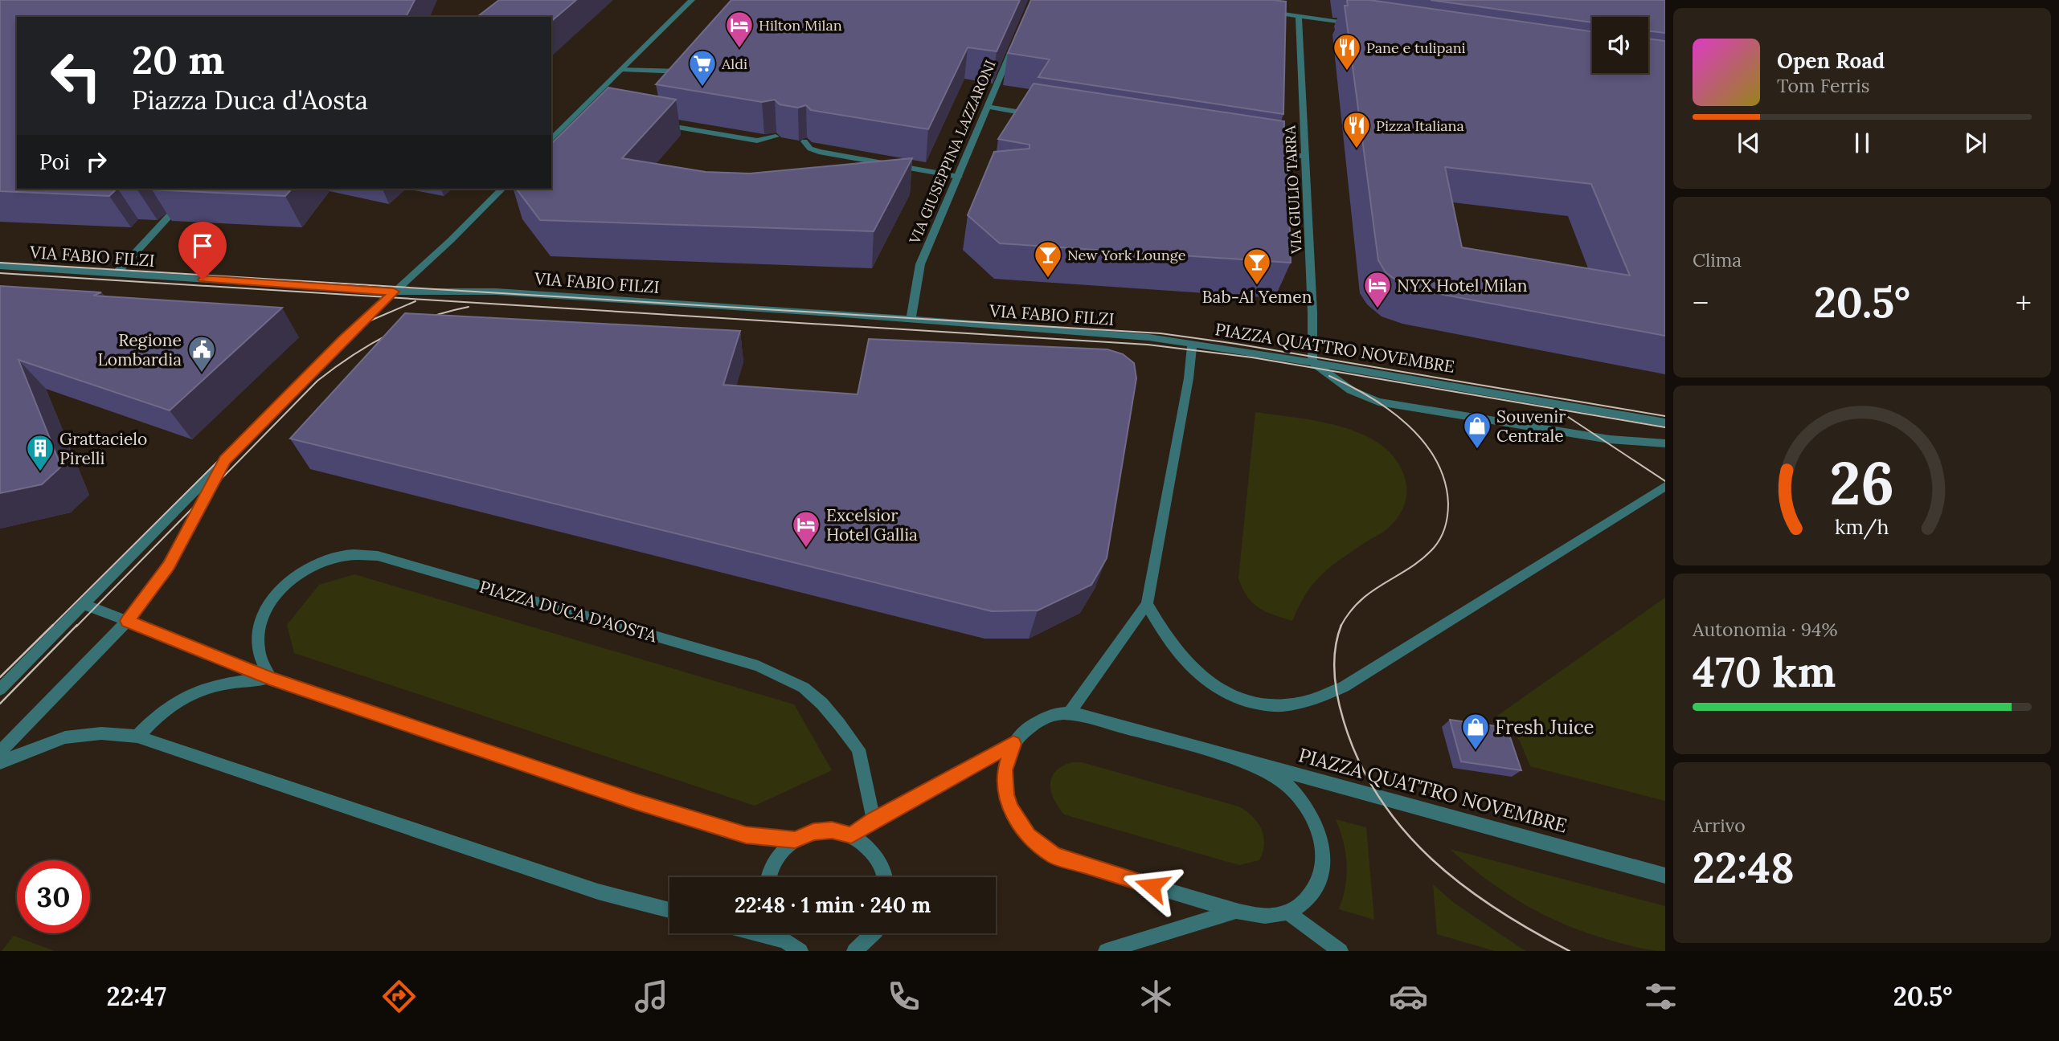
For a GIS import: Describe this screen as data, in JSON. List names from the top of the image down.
{
  "streets": {
    "street": [
      "VIA GIUSEPPINA LAZZARONI",
      "VIA GIULIO TARRA",
      "VIA FABIO FILZI",
      "PIAZZA QUATTRO NOVEMBRE",
      "PIAZZA DUCA D'AOSTA"
    ]
  },
  "crossings": [
    ["VIA GIUSEPPINA LAZZARONI", "VIA FABIO FILZI"],
    ["VIA GIULIO TARRA", "PIAZZA QUATTRO NOVEMBRE"],
    ["VIA FABIO FILZI", "PIAZZA QUATTRO NOVEMBRE"]
  ],
  "places": {
    "hotel": ["Hilton Milan", "NYX Hotel Milan", "Excelsior Hotel Gallia"],
    "restaurant": ["Pane e tulipani", "Pizza Italiana"],
    "supermarket": ["Aldi"],
    "bar": ["New York Lounge", "Bab-Al Yemen"],
    "public building": ["Regione Lombardia"],
    "shop": ["Souvenir Centrale", "Fresh Juice"],
    "building": ["Grattacielo Pirelli"]
  },
  "page": {
    "turn": ["20 m", "Piazza Duca d'Aosta"],
    "song": ["Open Road", "Tom Ferris"],
    "then": "Poi",
    "tile": [
      "Clima",
      ["Autonomia · 94%", "470 km"],
      ["Arrivo", "22:48"]
    ],
    "heat": ["−", "20.5°", "+"],
    "limit": "30",
    "trip": "22:48 · 1 min · 240 m",
    "tabs": ["22:47", "20.5°"],
    "gauge": ["26", "km/h"]
  }
}
